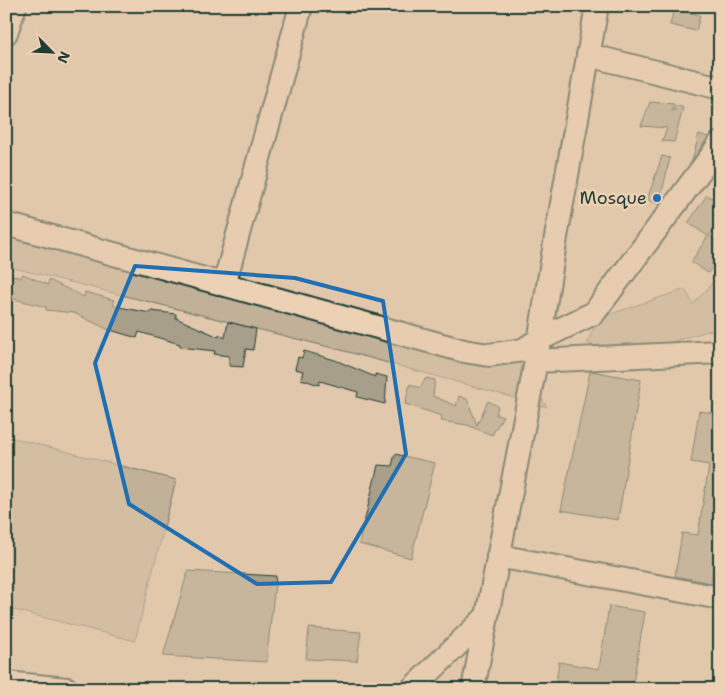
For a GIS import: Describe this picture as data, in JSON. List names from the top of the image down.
{
  "places": ["Mosque"],
  "north": "bottom right"
}
